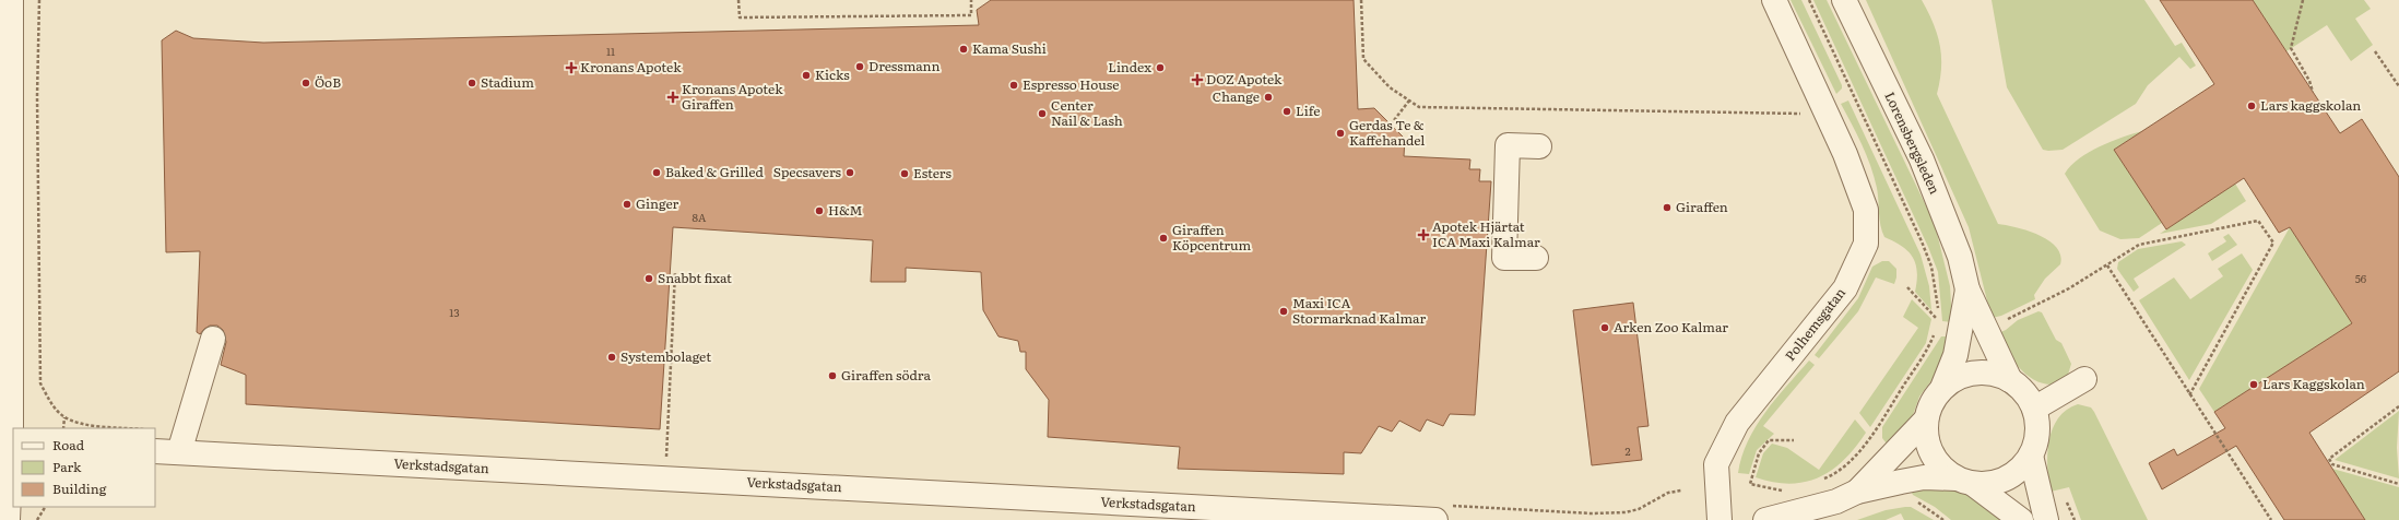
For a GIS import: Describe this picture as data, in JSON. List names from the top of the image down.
{
  "streets": {
    "street": ["Lorensbergsleden", "Polhemsgatan", "Verkstadsgatan"]
  },
  "places": {
    "other": [
      "Kama Sushi",
      "Dressmann",
      "Lindex",
      "Kicks",
      "ÖoB",
      "Stadium",
      "Espresso House",
      "Change",
      "Lars kaggskolan",
      "Life",
      "Center Nail & Lash",
      "Gerdas Te & Kaffehandel",
      "Baked & Grilled",
      "Specsavers",
      "Esters",
      "Ginger",
      "Giraffen",
      "H&M",
      "Giraffen Köpcentrum",
      "Snabbt fixat",
      "Maxi ICA Stormarknad Kalmar",
      "Arken Zoo Kalmar",
      "Systembolaget",
      "Giraffen södra",
      "Lars Kaggskolan"
    ],
    "health": [
      "Kronans Apotek",
      "DOZ Apotek",
      "Kronans Apotek Giraffen",
      "Apotek Hjärtat ICA Maxi Kalmar"
    ]
  },
  "house_numbers": [
    "11",
    "8A",
    "56",
    "13",
    "2"
  ],
  "legend": ["Road", "Park", "Building"]
}
